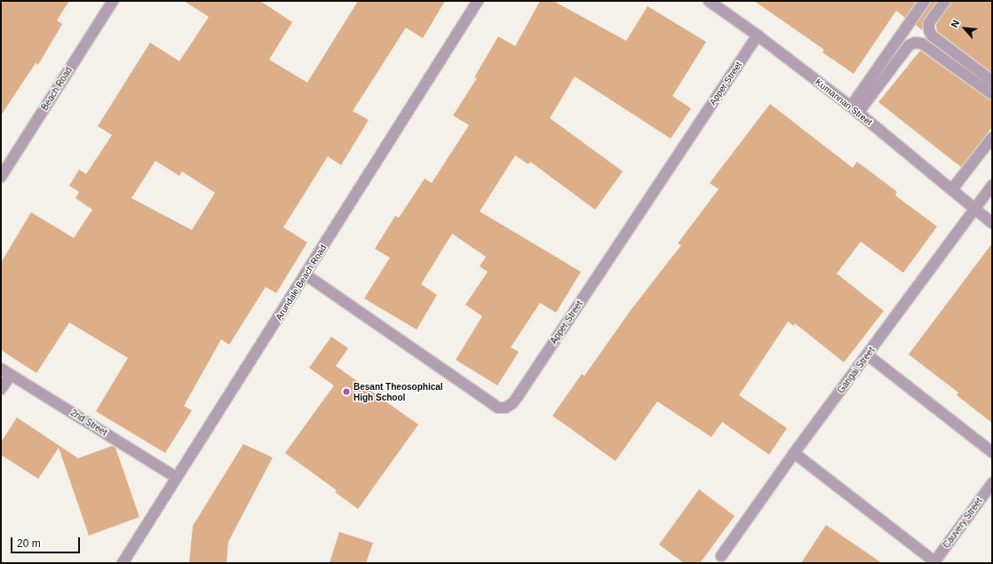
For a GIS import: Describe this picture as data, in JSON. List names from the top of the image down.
{
  "streets": {
    "street": [
      "Apper Street",
      "Beach Road",
      "Kumannan Street",
      "Arundale Beach Road",
      "Gangai Street",
      "2nd Street",
      "Cauvery Street"
    ]
  },
  "crossings": [
    ["Apper Street", "Kumannan Street"],
    ["Apper Street", "Arundale Beach Road"],
    ["Kumannan Street", "Gangai Street"],
    ["Arundale Beach Road", "2nd Street"]
  ],
  "places": ["Besant Theosophical High School"],
  "scale_bar": "20 m",
  "north": "top left"
}
